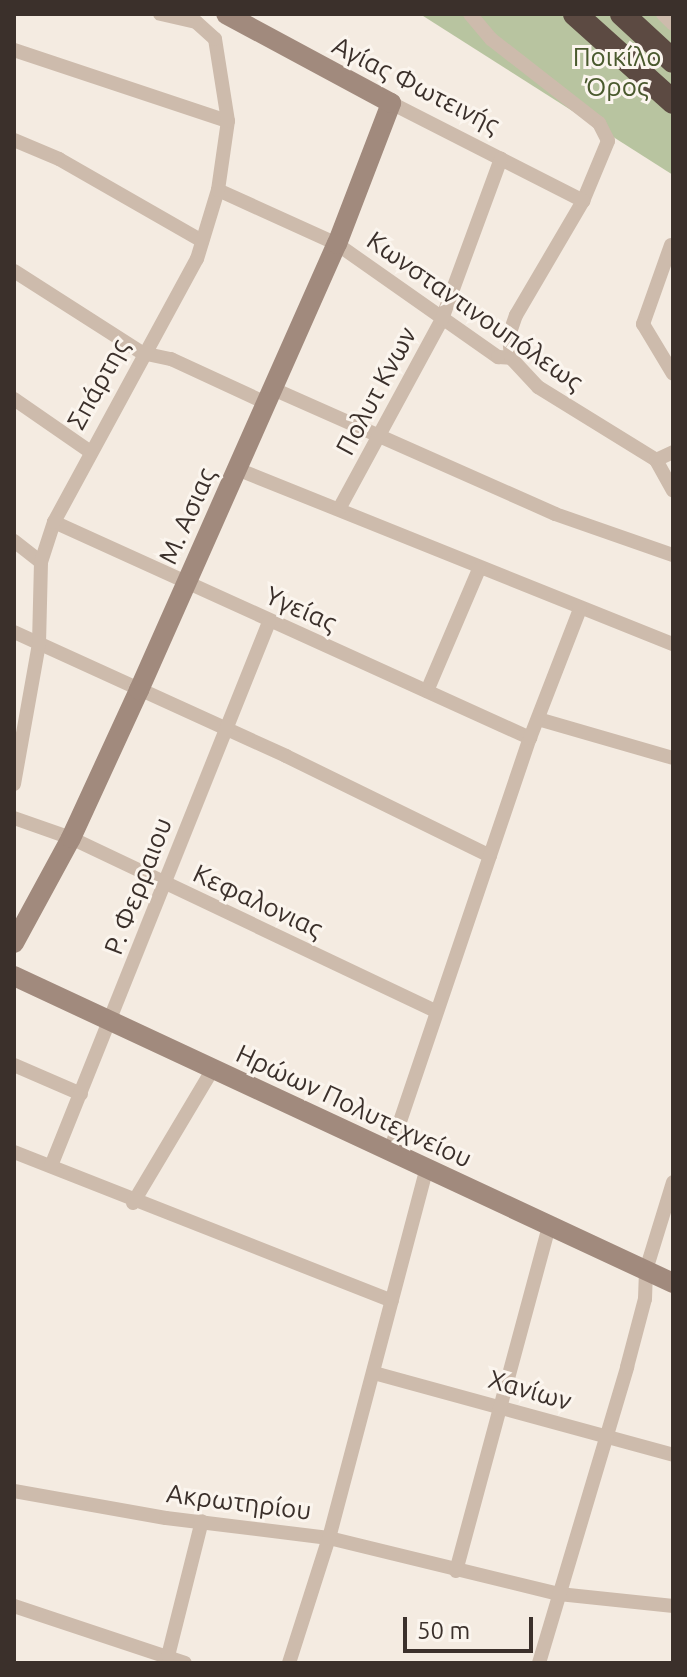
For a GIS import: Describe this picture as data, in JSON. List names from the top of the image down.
{
  "streets": {
    "street": [
      "Αγίας Φωτεινής",
      "Κωνσταντινουπόλεως",
      "Σπάρτης",
      "Πολυτ Κνων",
      "Μ. Ασιας",
      "Υγείας",
      "Ρ. Φερραιου",
      "Κεφαλονιας",
      "Ηρώων Πολυτεχνείου",
      "Χανίων",
      "Ακρωτηρίου"
    ]
  },
  "crossings": [
    ["Αγίας Φωτεινής", "Πολυτ Κνων"],
    ["Αγίας Φωτεινής", "Μ. Ασιας"],
    ["Κωνσταντινουπόλεως", "Σπάρτης"],
    ["Κωνσταντινουπόλεως", "Πολυτ Κνων"],
    ["Κωνσταντινουπόλεως", "Μ. Ασιας"],
    ["Σπάρτης", "Υγείας"],
    ["Μ. Ασιας", "Υγείας"],
    ["Μ. Ασιας", "Κεφαλονιας"],
    ["Υγείας", "Ρ. Φερραιου"],
    ["Ρ. Φερραιου", "Κεφαλονιας"],
    ["Ρ. Φερραιου", "Ηρώων Πολυτεχνείου"]
  ],
  "parks": ["Ποικίλο Όρος"],
  "scale_bar": "50 m"
}
